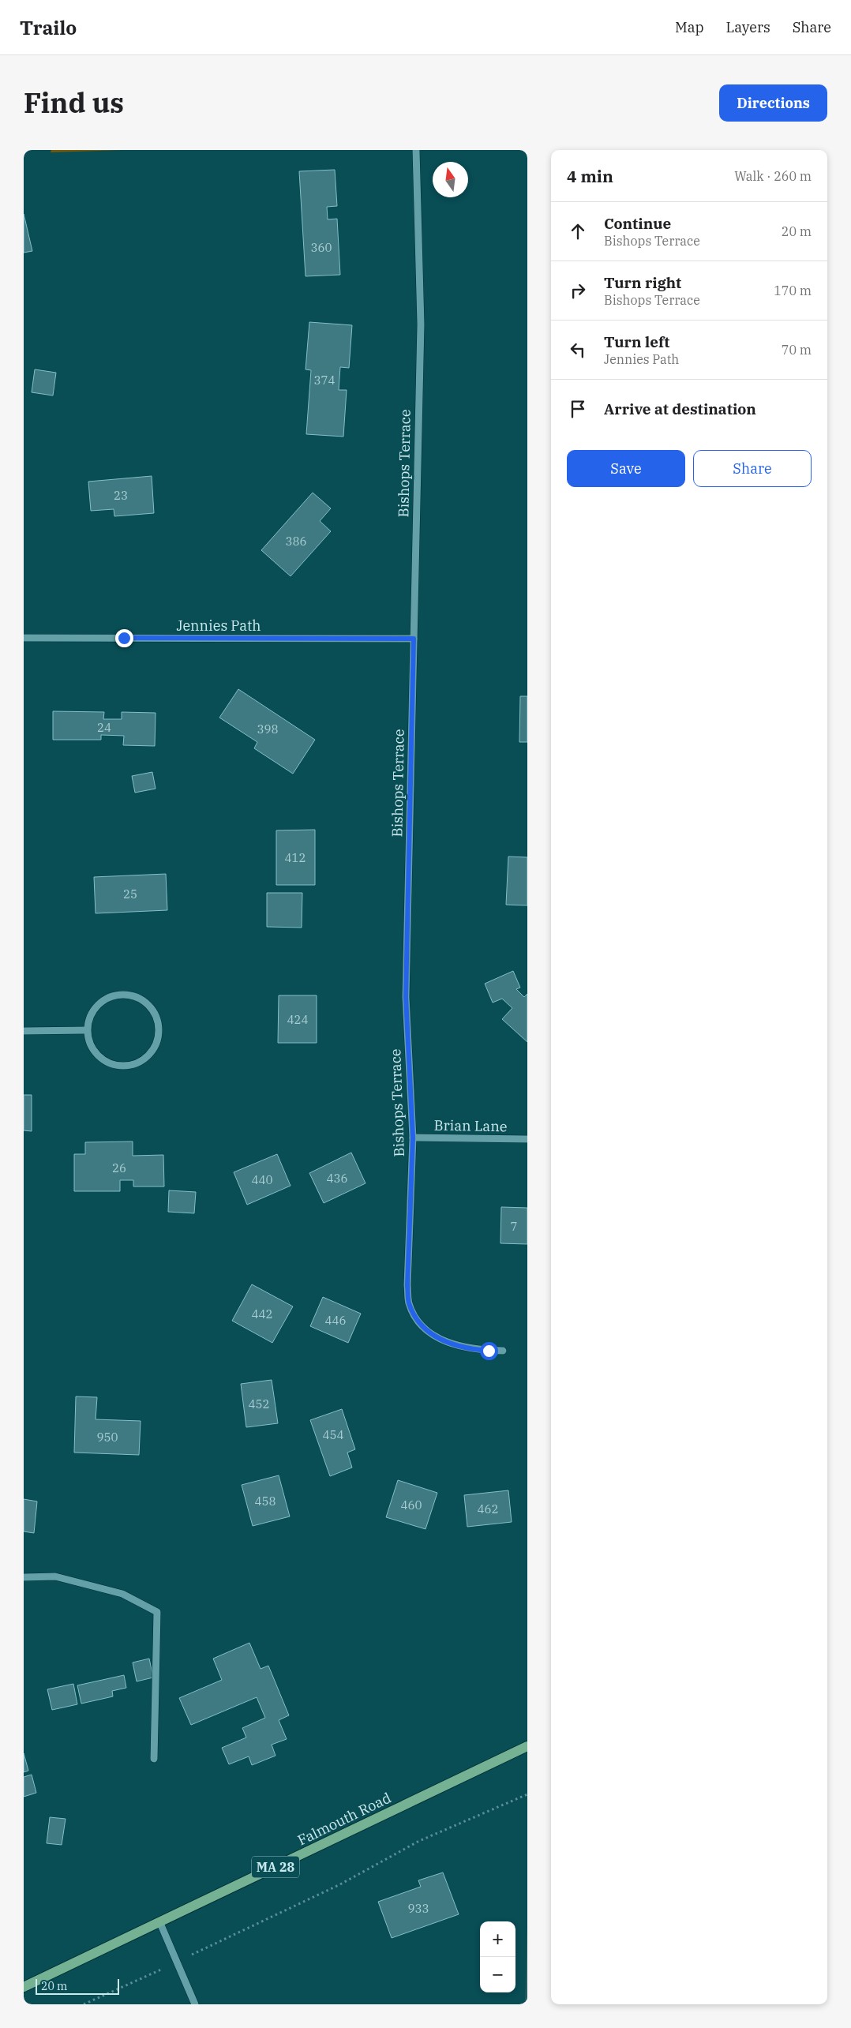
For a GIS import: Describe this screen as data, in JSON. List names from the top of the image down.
{
  "streets": {
    "main road": ["Falmouth Road", "MA 28"],
    "street": ["Bishops Terrace", "Jennies Path", "Brian Lane"]
  },
  "crossings": [
    ["Bishops Terrace", "Jennies Path"],
    ["Bishops Terrace", "Brian Lane"]
  ],
  "house_numbers": [
    "360",
    "374",
    "23",
    "386",
    "24",
    "398",
    "412",
    "25",
    "424",
    "26",
    "436",
    "440",
    "7",
    "442",
    "446",
    "452",
    "454",
    "950",
    "458",
    "460",
    "462",
    "933"
  ],
  "scale_bar": "20 m",
  "north": "top",
  "page": {
    "header": "Trailo",
    "nav": ["Map", "Layers", "Share"],
    "title": "Find us",
    "buttons": [
      "Directions",
      ["Save", "Share"]
    ],
    "heading": ["4 min", "Walk · 260 m"],
    "list": [
      ["Continue", "Bishops Terrace", "20 m"],
      ["Turn right", "Bishops Terrace", "170 m"],
      ["Turn left", "Jennies Path", "70 m"],
      "Arrive at destination"
    ],
    "map_buttons": ["+", "−"],
    "scale": "20 m"
  }
}
